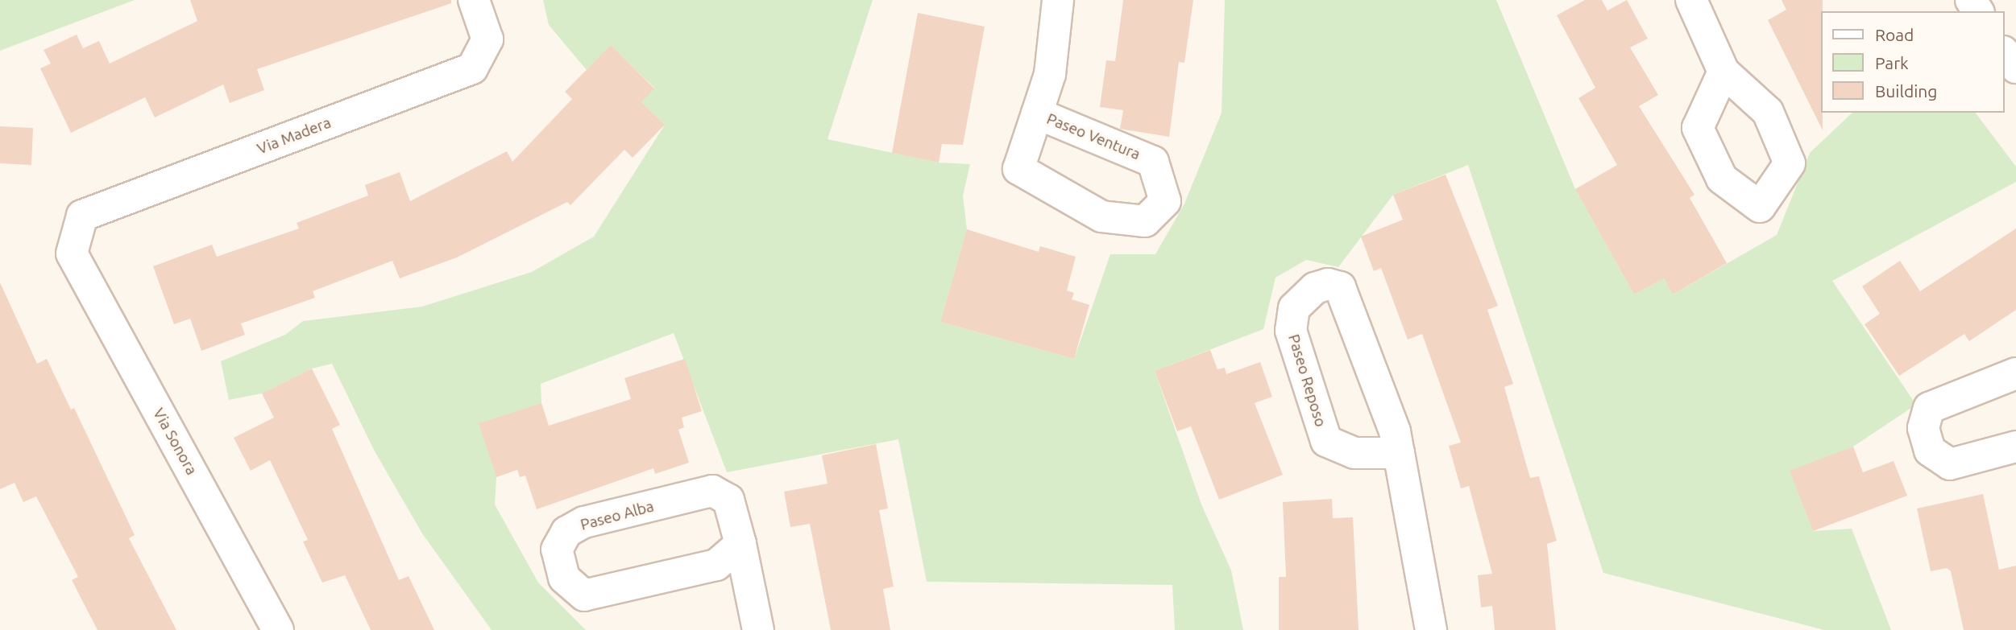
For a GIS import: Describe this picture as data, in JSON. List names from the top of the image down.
{
  "streets": {
    "street": [
      "Via Madera",
      "Paseo Ventura",
      "Paseo Reposo",
      "Via Sonora",
      "Paseo Alba"
    ]
  },
  "crossings": [
    ["Via Madera", "Via Sonora"]
  ],
  "legend": ["Road", "Park", "Building"]
}
